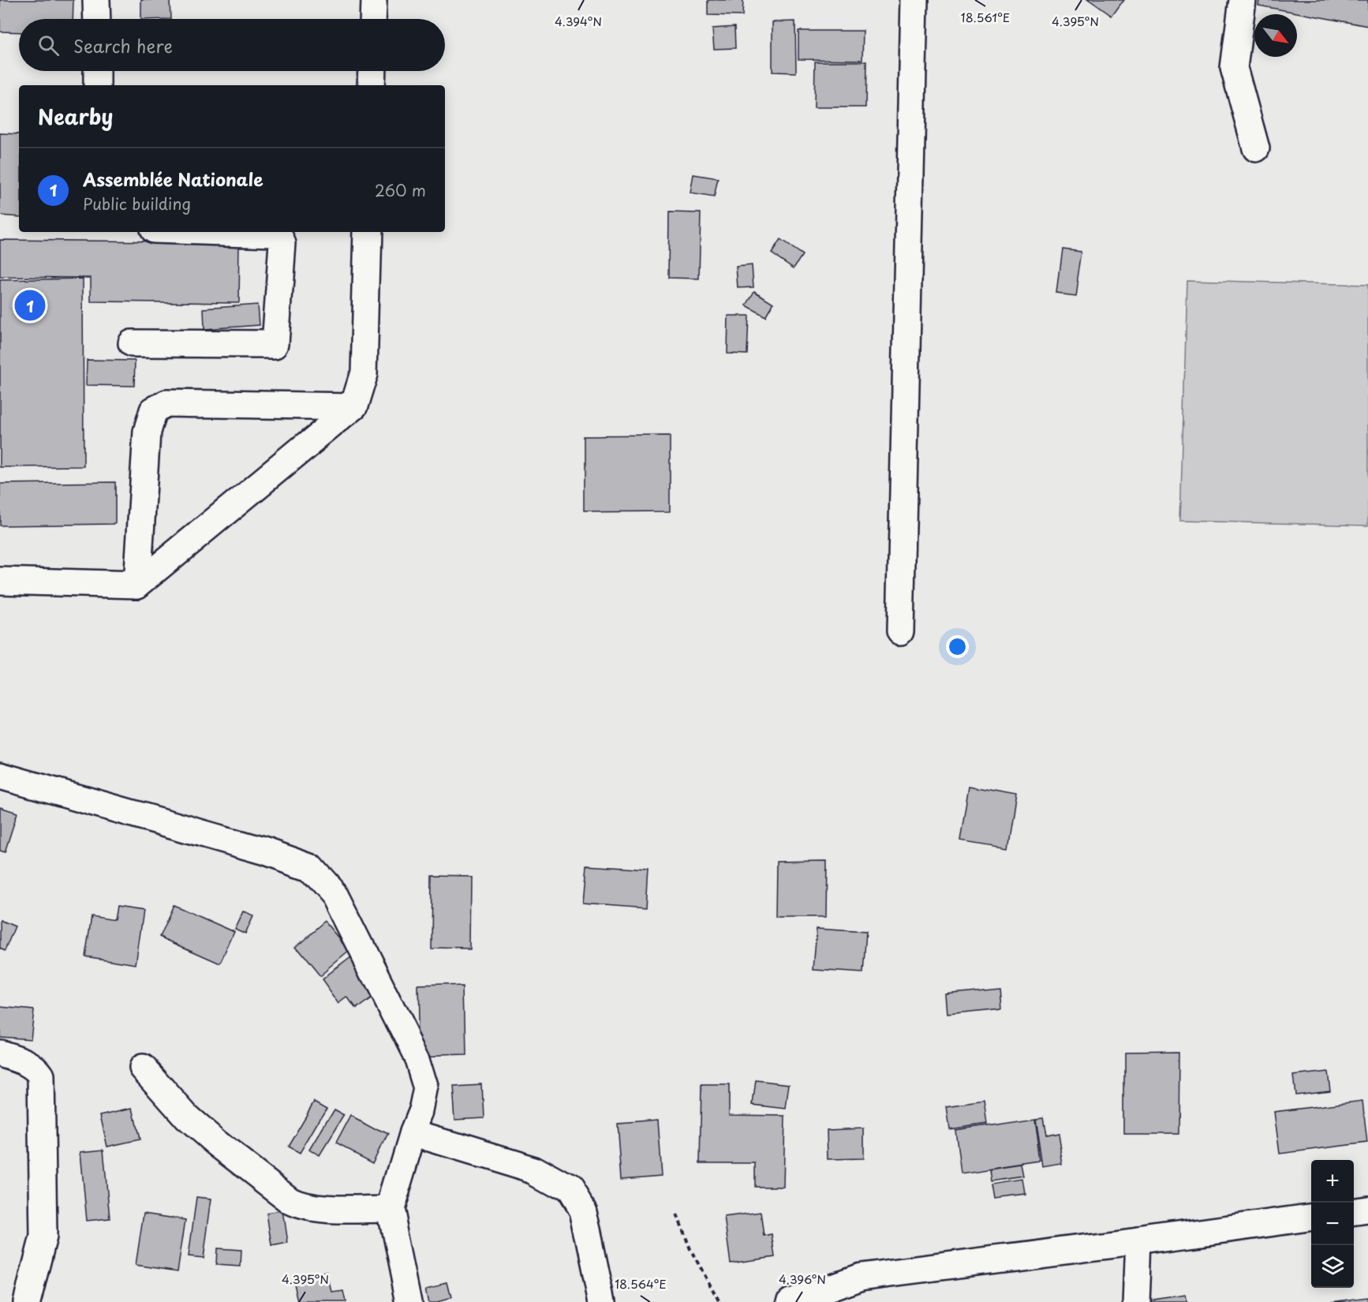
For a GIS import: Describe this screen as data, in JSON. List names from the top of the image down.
{
  "north": "bottom right",
  "page": {
    "search": "Search here",
    "heading": "Nearby",
    "list": [
      {
        "mark": "1",
        "name": "Assemblée Nationale",
        "note": "Public building",
        "value": "260 m"
      }
    ],
    "pins": "1",
    "map_buttons": ["+", "−"]
  },
  "coordinates": [
    "18.561°E",
    "4.395°N",
    "4.394°N",
    "4.396°N",
    "18.564°E"
  ]
}
